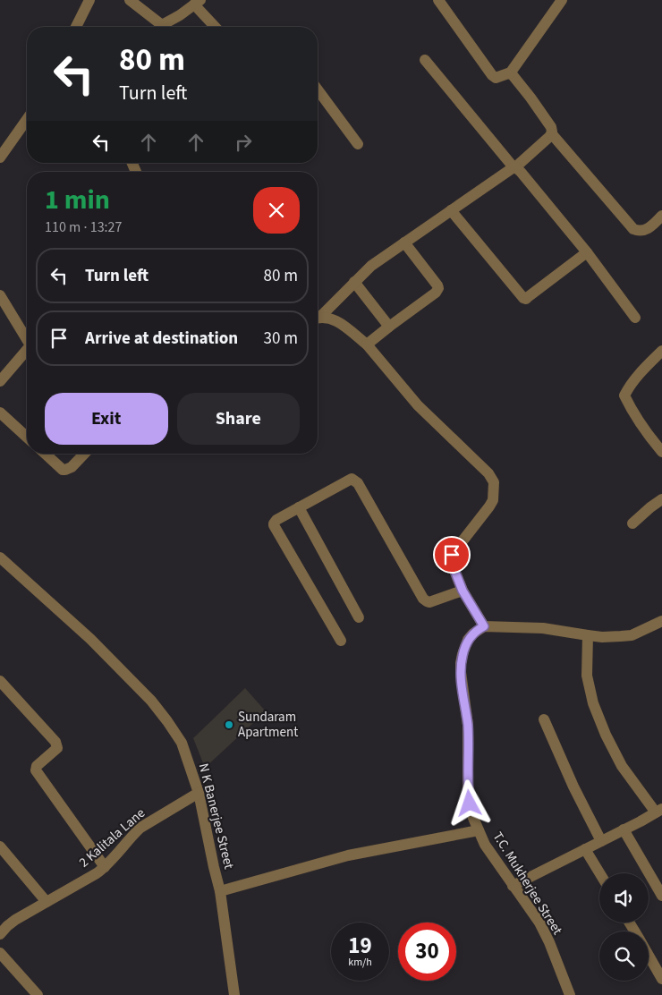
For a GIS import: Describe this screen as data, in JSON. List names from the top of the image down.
{
  "streets": {
    "street": ["N K Banerjee Street", "2 Kalitala Lane", "T.C. Mukherjee Street"]
  },
  "crossings": [
    ["N K Banerjee Street", "2 Kalitala Lane"]
  ],
  "places": ["Sundaram Apartment"],
  "page": {
    "turn": ["80 m", "Turn left"],
    "heading": ["1 min", "110 m · 13:27"],
    "list": [
      {
        "name": "Turn left",
        "value": "80 m"
      },
      {
        "name": "Arrive at destination",
        "value": "30 m"
      }
    ],
    "buttons": ["Exit", "Share"],
    "speed": "19 km/h",
    "limit": "30"
  }
}
